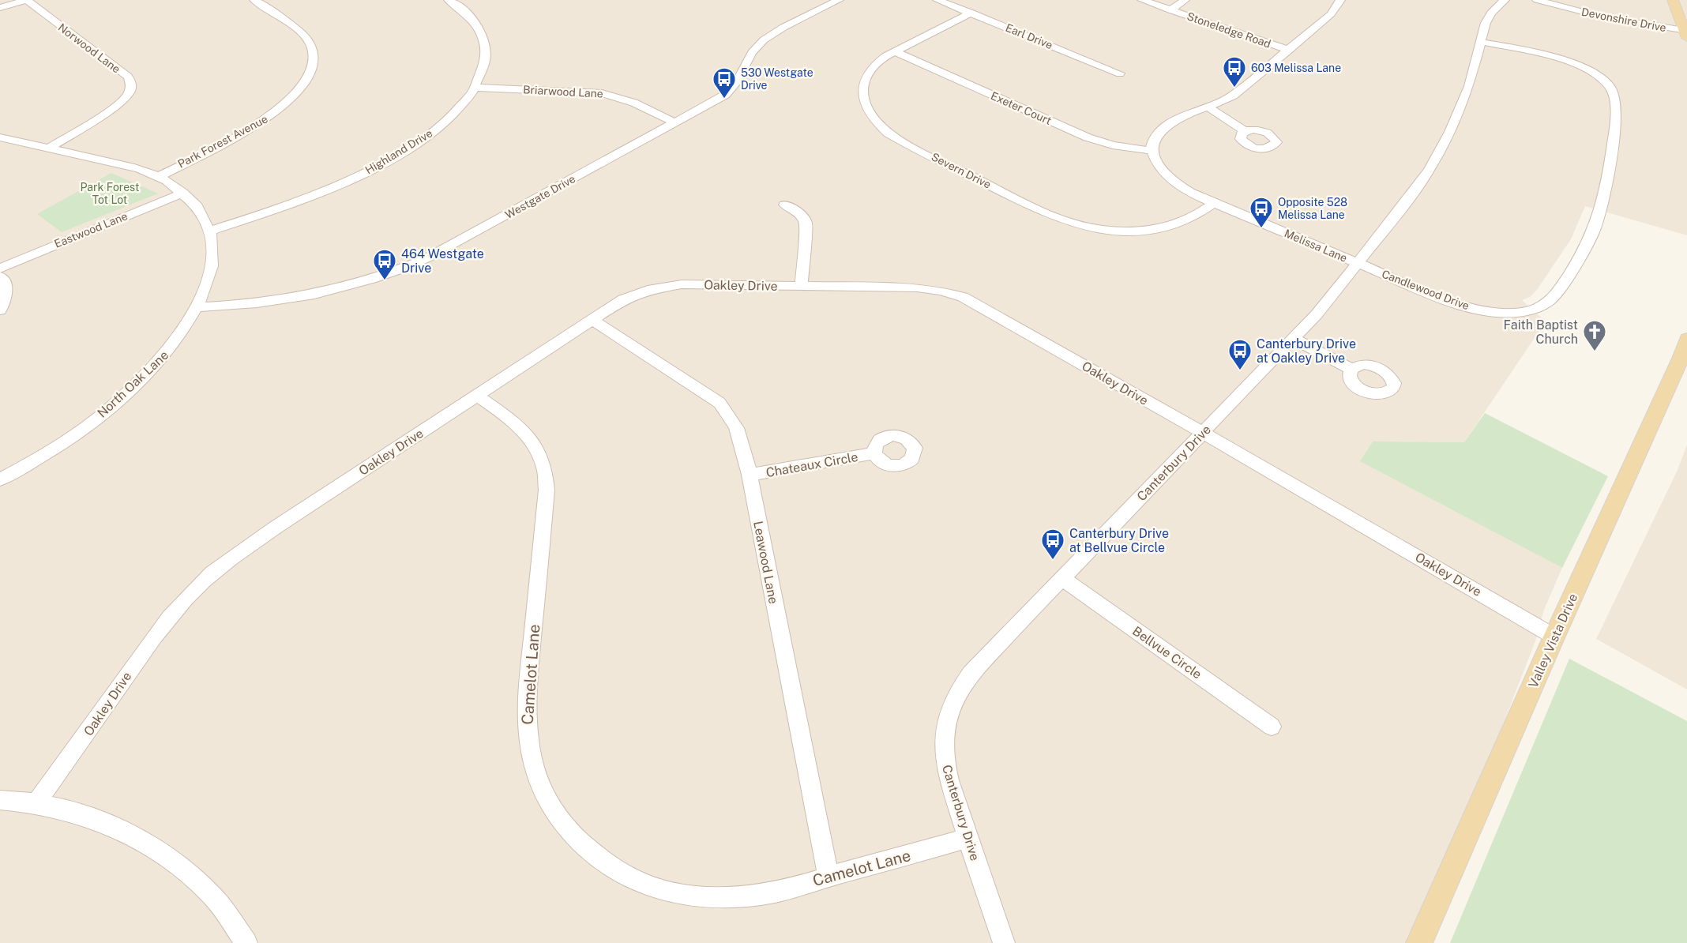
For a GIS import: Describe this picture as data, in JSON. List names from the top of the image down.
{
  "streets": {
    "main road": ["Valley Vista Drive"],
    "street": [
      "Devonshire Drive",
      "Stoneledge Road",
      "Earl Drive",
      "Norwood Lane",
      "Briarwood Lane",
      "Exeter Court",
      "Park Forest Avenue",
      "Highland Drive",
      "Severn Drive",
      "Westgate Drive",
      "Eastwood Lane",
      "Melissa Lane",
      "Oakley Drive",
      "Candlewood Drive",
      "North Oak Lane",
      "Canterbury Drive",
      "Chateaux Circle",
      "Leawood Lane",
      "Bellvue Circle",
      "Camelot Lane"
    ]
  },
  "crossings": [
    ["Earl Drive", "Severn Drive"],
    ["Norwood Lane", "North Oak Lane"],
    ["Briarwood Lane", "Highland Drive"],
    ["Briarwood Lane", "Westgate Drive"],
    ["Exeter Court", "Severn Drive"],
    ["Exeter Court", "Melissa Lane"],
    ["Park Forest Avenue", "North Oak Lane"],
    ["Highland Drive", "North Oak Lane"],
    ["Severn Drive", "Melissa Lane"],
    ["Westgate Drive", "North Oak Lane"],
    ["Eastwood Lane", "North Oak Lane"],
    ["Melissa Lane", "Candlewood Drive"],
    ["Melissa Lane", "Canterbury Drive"],
    ["Oakley Drive", "Canterbury Drive"],
    ["Oakley Drive", "Leawood Lane"],
    ["Oakley Drive", "Valley Vista Drive"],
    ["Oakley Drive", "Camelot Lane"],
    ["Candlewood Drive", "Canterbury Drive"],
    ["Canterbury Drive", "Bellvue Circle"],
    ["Canterbury Drive", "Camelot Lane"],
    ["Chateaux Circle", "Leawood Lane"],
    ["Leawood Lane", "Camelot Lane"]
  ],
  "parks": ["Park Forest Tot Lot"],
  "places": {
    "bus stop": [
      "603 Melissa Lane",
      "530 Westgate Drive",
      "Opposite 528 Melissa Lane",
      "464 Westgate Drive",
      "Canterbury Drive at Oakley Drive",
      "Canterbury Drive at Bellvue Circle"
    ],
    "church": ["Faith Baptist Church"]
  }
}
